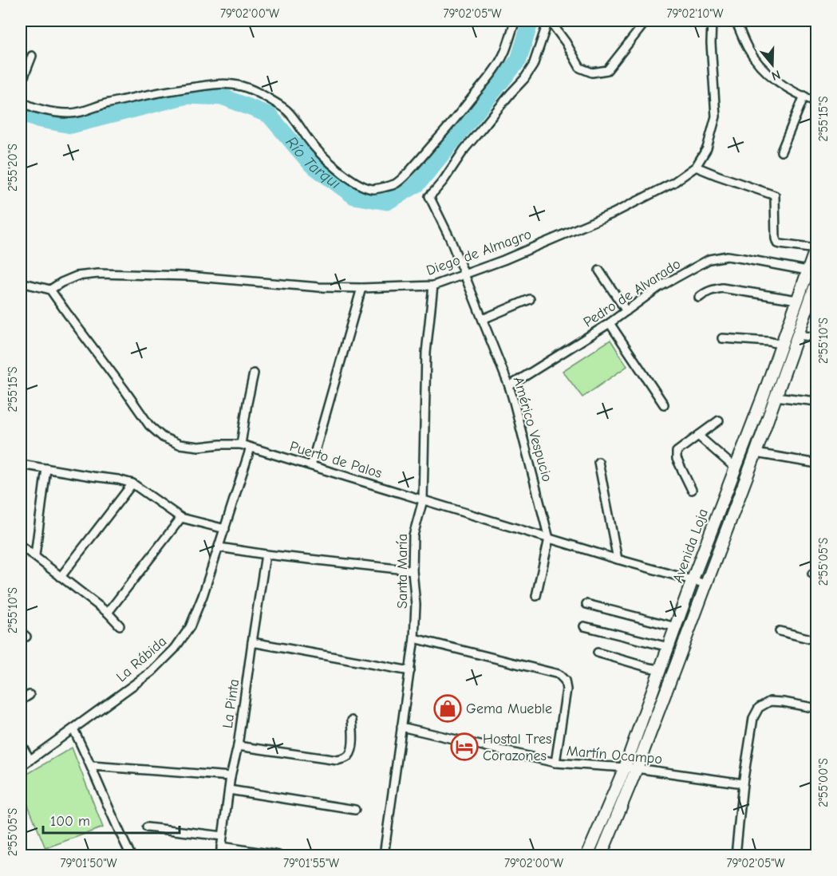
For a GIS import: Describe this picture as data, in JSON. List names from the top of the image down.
{
  "streets": {
    "main road": ["Avenida Loja"],
    "street": [
      "Diego de Almagro",
      "Pedro de Alvarado",
      "Américo Vespucio",
      "Puerto de Palos",
      "Santa María",
      "La Rábida",
      "La Pinta",
      "Martín Ocampo"
    ]
  },
  "crossings": [
    ["Diego de Almagro", "Américo Vespucio"],
    ["Diego de Almagro", "Puerto de Palos"],
    ["Diego de Almagro", "Santa María"],
    ["Pedro de Alvarado", "Américo Vespucio"],
    ["Pedro de Alvarado", "Avenida Loja"],
    ["Américo Vespucio", "Puerto de Palos"],
    ["Puerto de Palos", "Avenida Loja"],
    ["Puerto de Palos", "Santa María"],
    ["Puerto de Palos", "La Rábida"],
    ["Avenida Loja", "Martín Ocampo"],
    ["Santa María", "Martín Ocampo"]
  ],
  "water": ["Río Tarqui"],
  "places": {
    "shop": ["Gema Mueble"],
    "hotel": ["Hostal Tres Corazones"]
  },
  "scale_bar": "100 m",
  "north": "bottom",
  "coordinates": [
    "79°02'00\"W",
    "79°02'05\"W",
    "79°02'10\"W",
    "2°55'15\"S",
    "2°55'20\"S",
    "2°55'10\"S",
    "2°55'05\"S",
    "2°55'00\"S",
    "79°01'50\"W",
    "79°01'55\"W"
  ]
}
